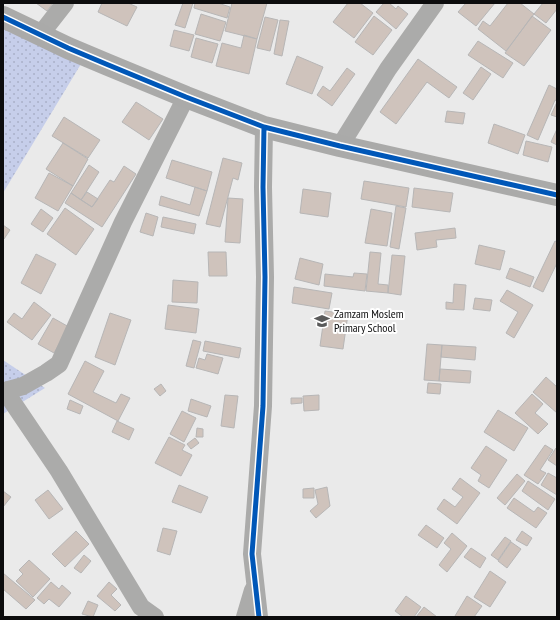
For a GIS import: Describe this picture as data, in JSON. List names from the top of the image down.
{
  "places": {
    "school or university": ["Zamzam Moslem Primary School"]
  }
}
